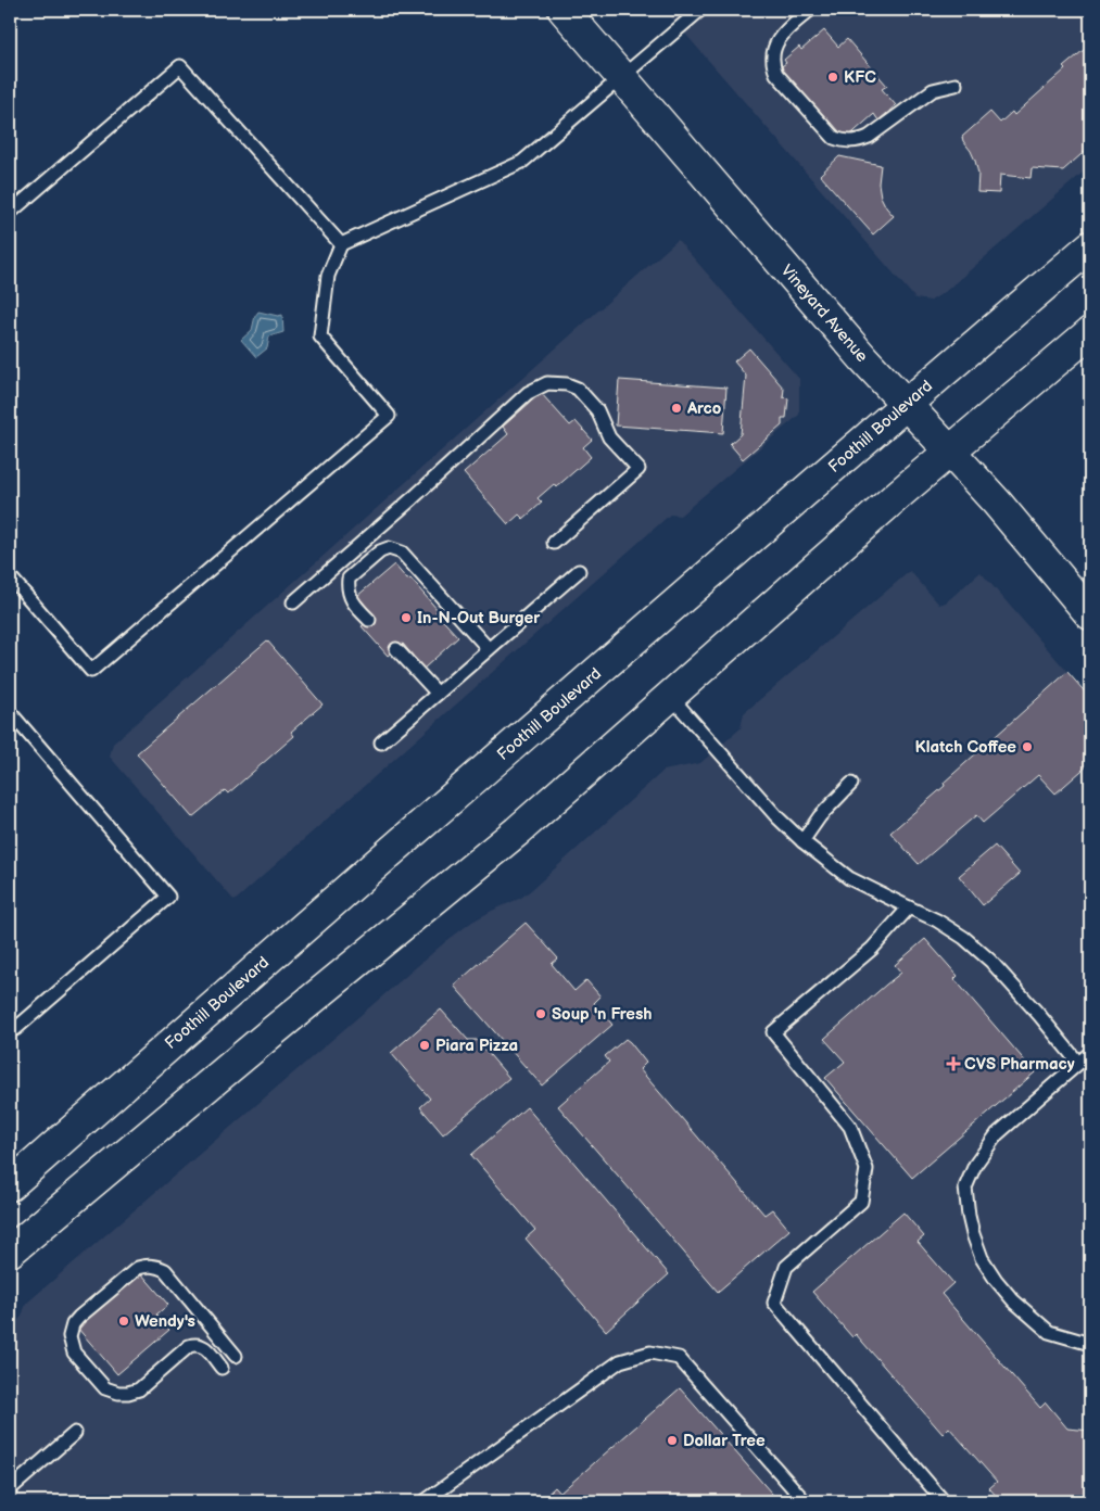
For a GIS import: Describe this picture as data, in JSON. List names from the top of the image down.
{
  "streets": {
    "main road": ["Vineyard Avenue", "Foothill Boulevard"]
  },
  "crossings": [
    ["Vineyard Avenue", "Foothill Boulevard"]
  ],
  "places": {
    "other": [
      "KFC",
      "Arco",
      "In-N-Out Burger",
      "Klatch Coffee",
      "Soup 'n Fresh",
      "Piara Pizza",
      "Wendy's",
      "Dollar Tree"
    ],
    "health": ["CVS Pharmacy"]
  }
}
